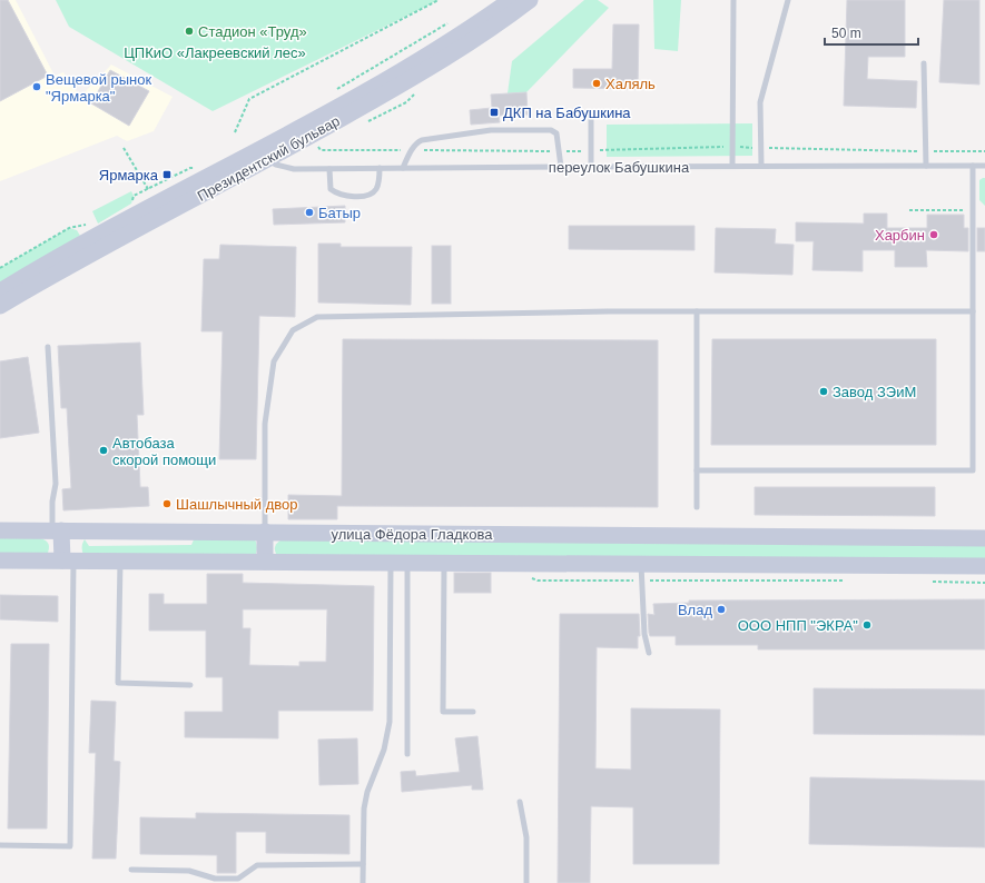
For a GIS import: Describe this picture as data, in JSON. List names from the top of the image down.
{
  "streets": {
    "main road": ["Президентский бульвар", "улица Фёдора Гладкова"],
    "lane": ["переулок Бабушкина"]
  },
  "crossings": [
    ["Президентский бульвар", "переулок Бабушкина"]
  ],
  "parks": ["ЦПКиО «Лакреевский лес»"],
  "places": {
    "other": [
      "Стадион «Труд»",
      "Халяль",
      "Вещевой рынок \"Ярмарка\"",
      "Батыр",
      "Харбин",
      "Завод ЗЭиМ",
      "Автобаза скорой помощи",
      "Шашлычный двор",
      "Влад",
      "ООО НПП \"ЭКРА\""
    ],
    "transit": ["ДКП на Бабушкина", "Ярмарка"]
  },
  "scale_bar": "50 m"
}
